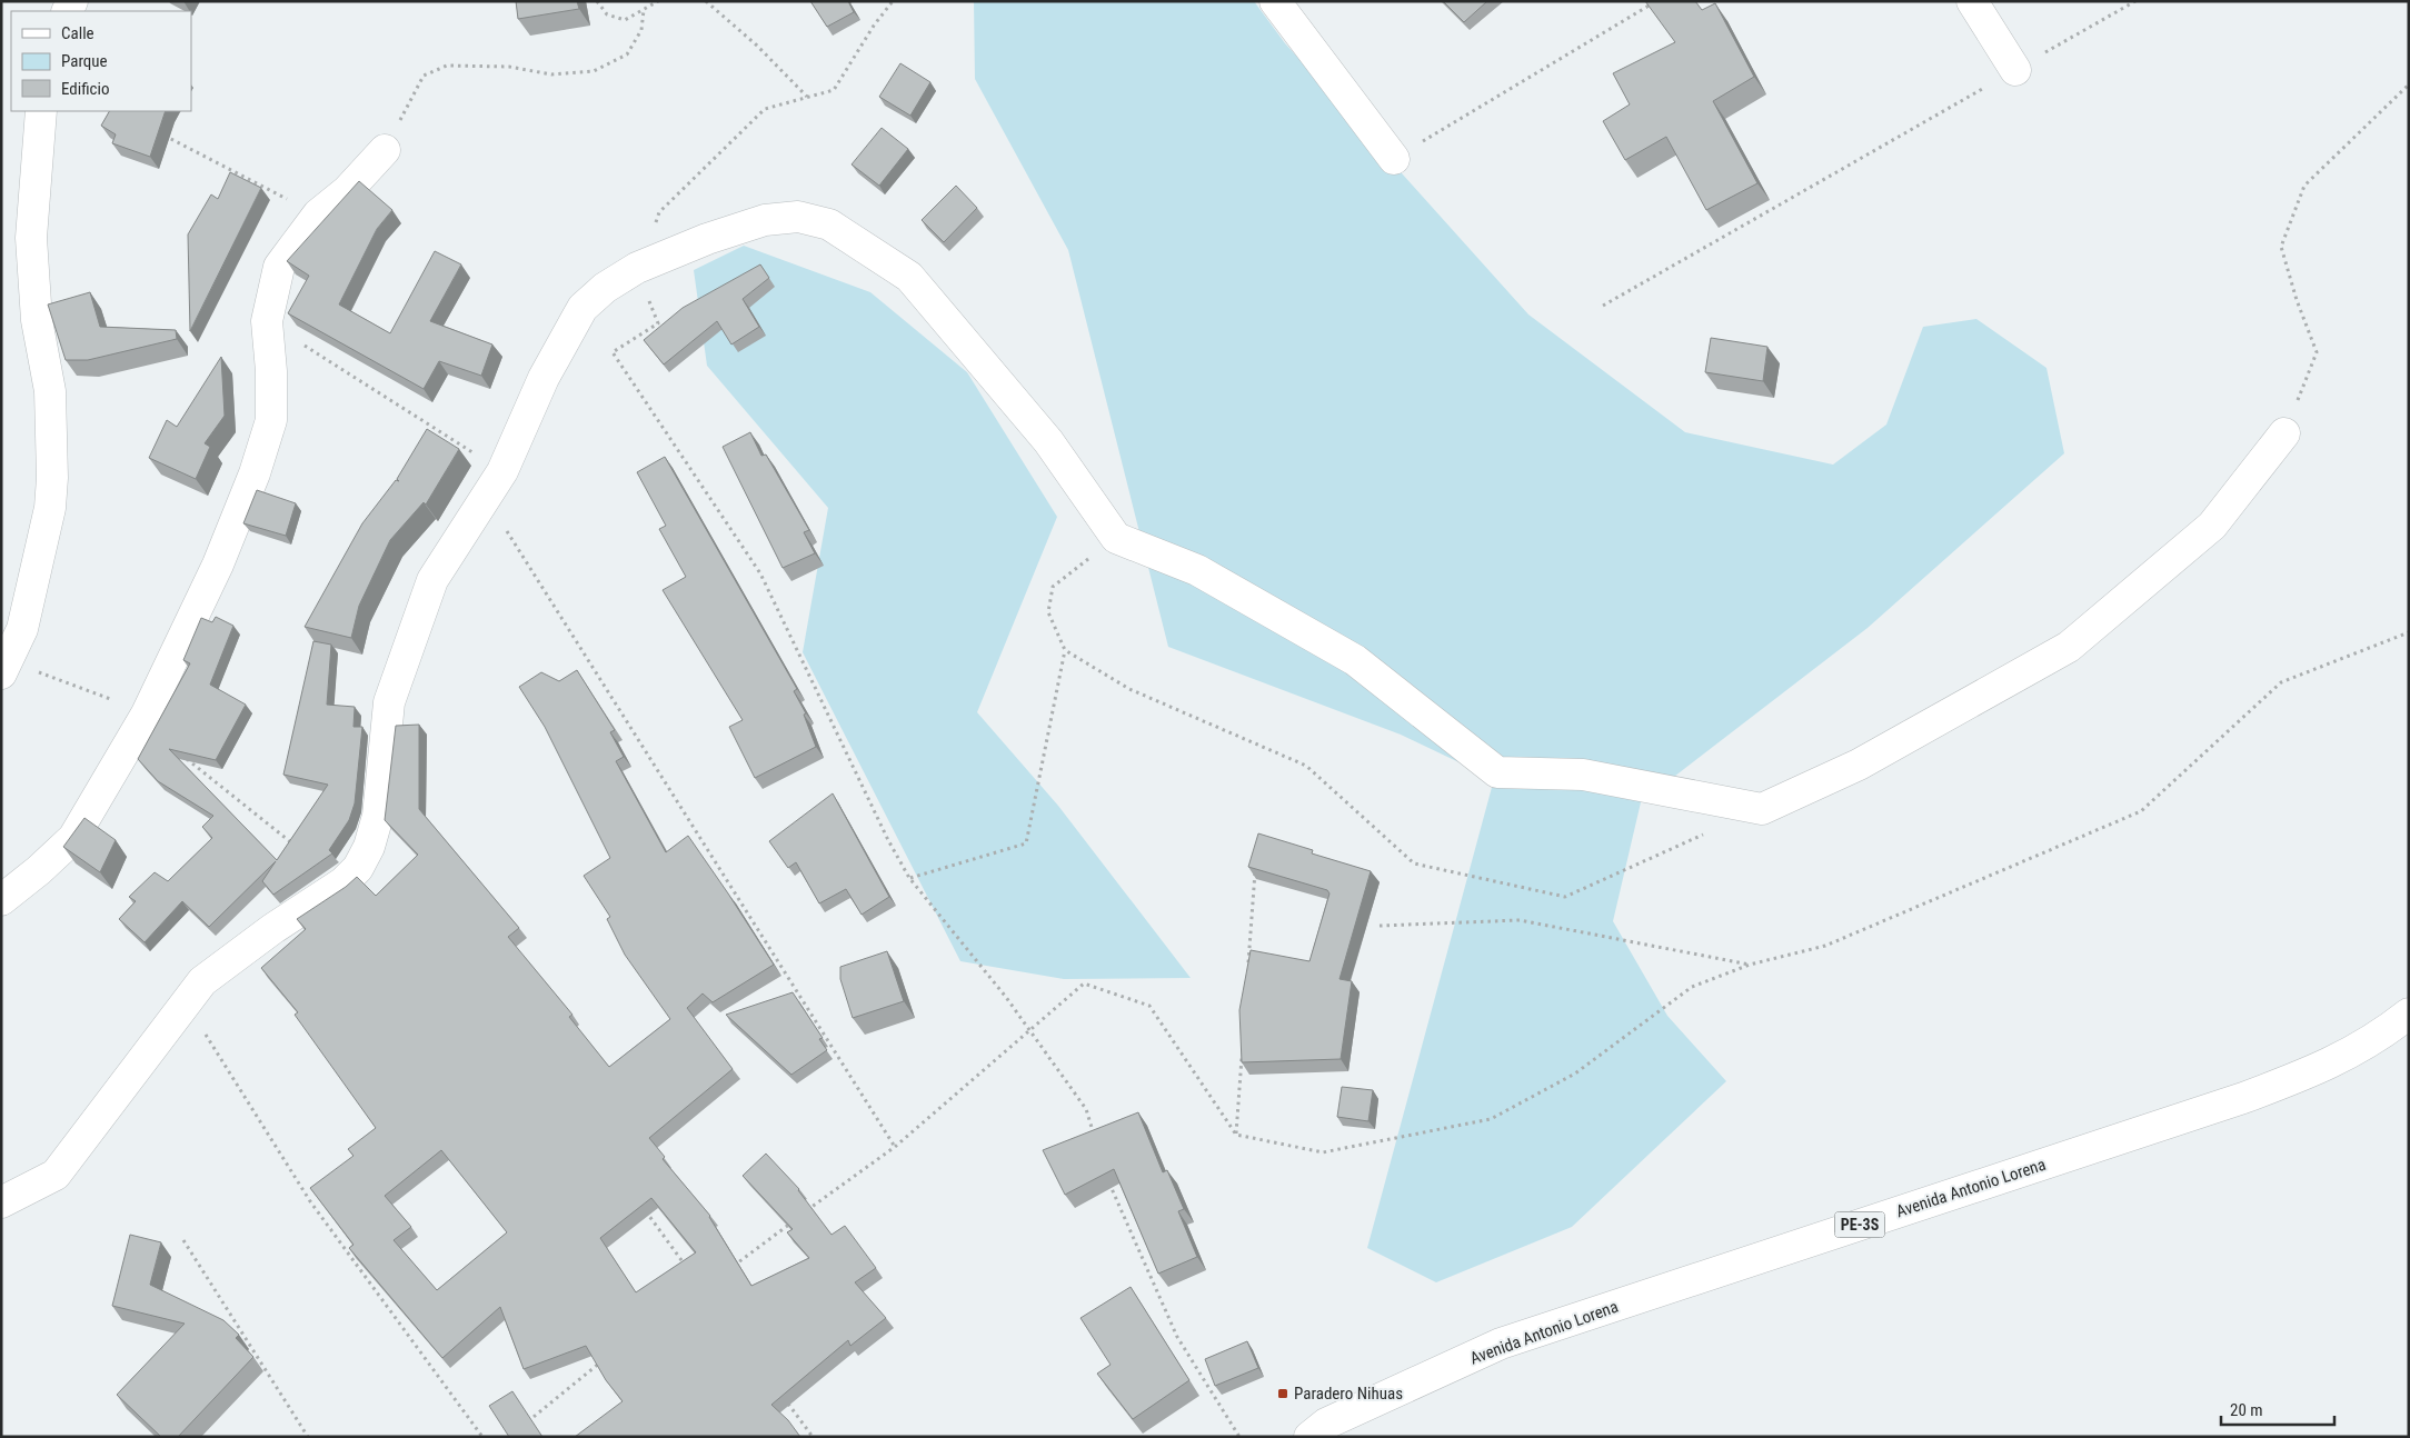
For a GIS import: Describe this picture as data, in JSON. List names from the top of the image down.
{
  "streets": {
    "main road": ["Avenida Antonio Lorena", "PE-3S"]
  },
  "places": {
    "transit": ["Paradero Nihuas"]
  },
  "legend": ["Calle", "Parque", "Edificio"],
  "scale_bar": "20 m"
}
